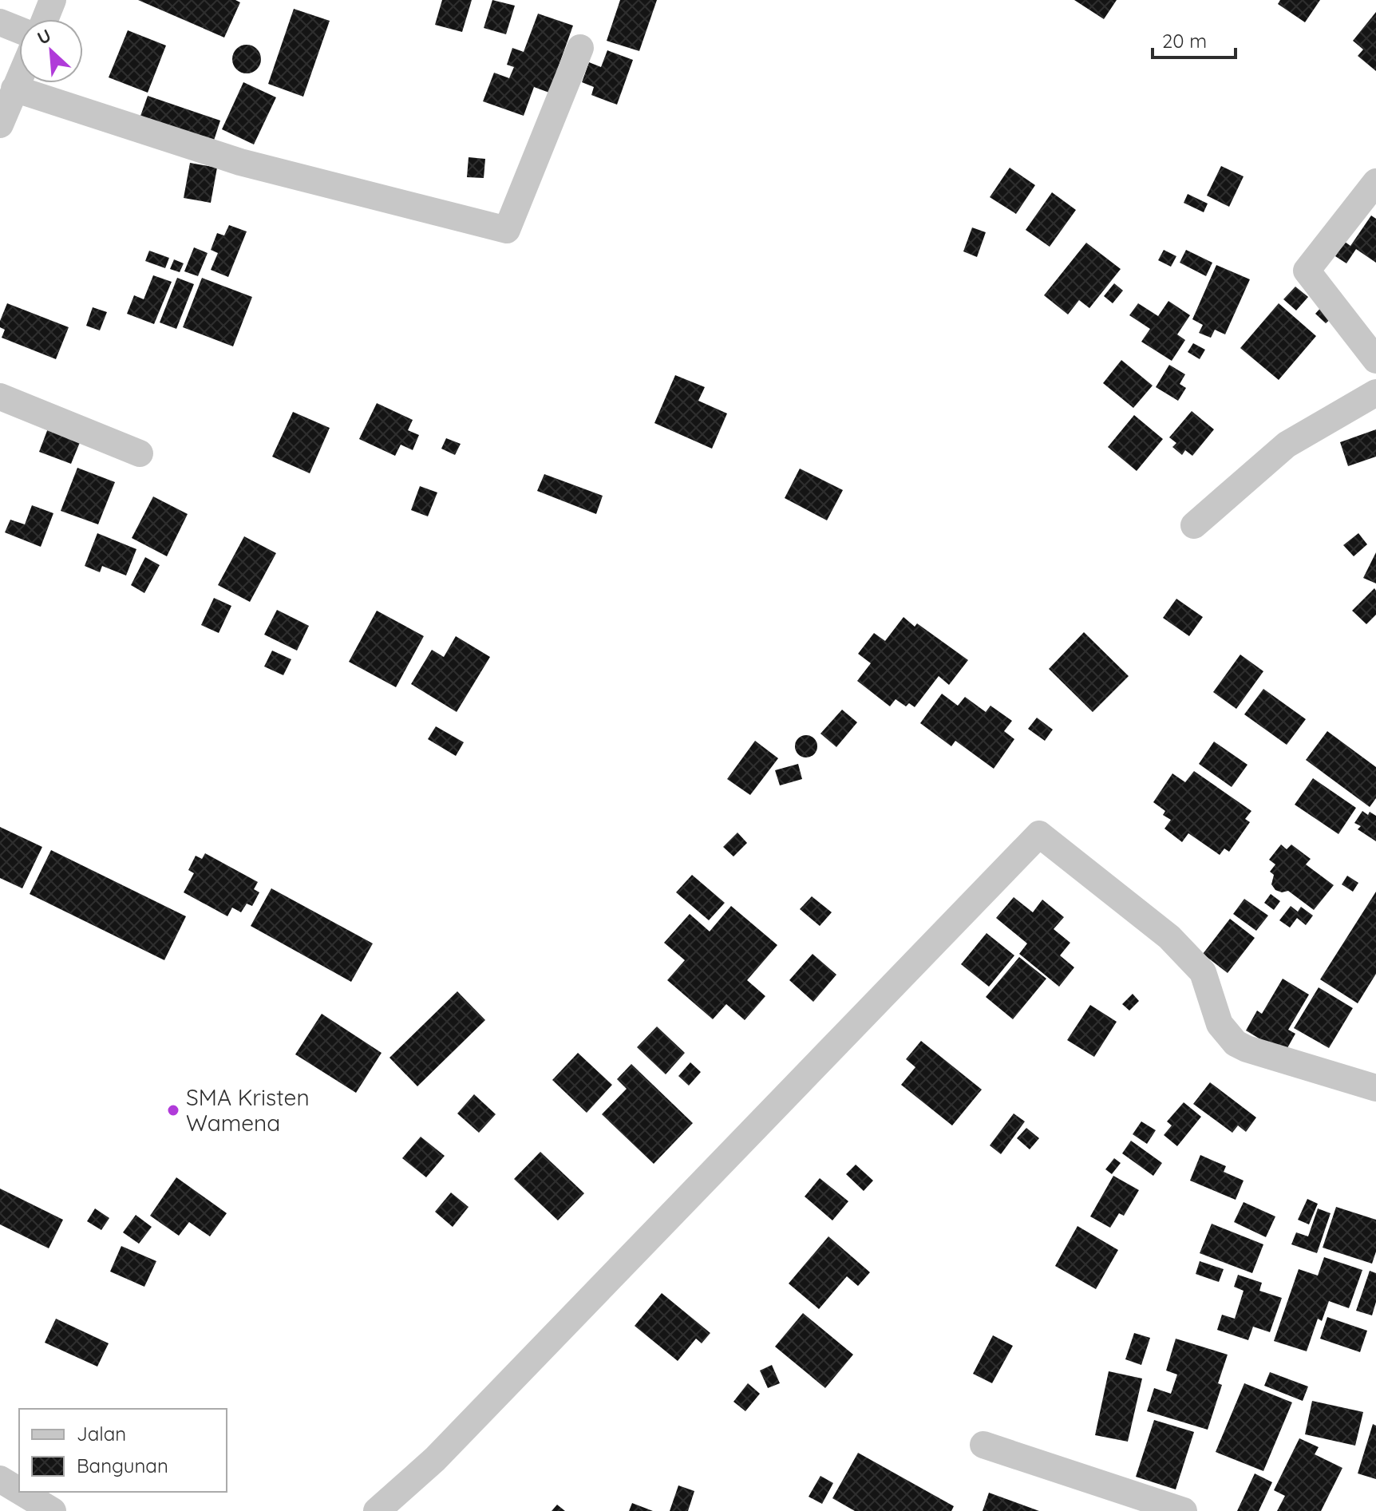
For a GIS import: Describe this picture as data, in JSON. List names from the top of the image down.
{
  "places": ["SMA Kristen Wamena"],
  "legend": ["Jalan", "Bangunan"],
  "scale_bar": "20 m",
  "north": "top left"
}
